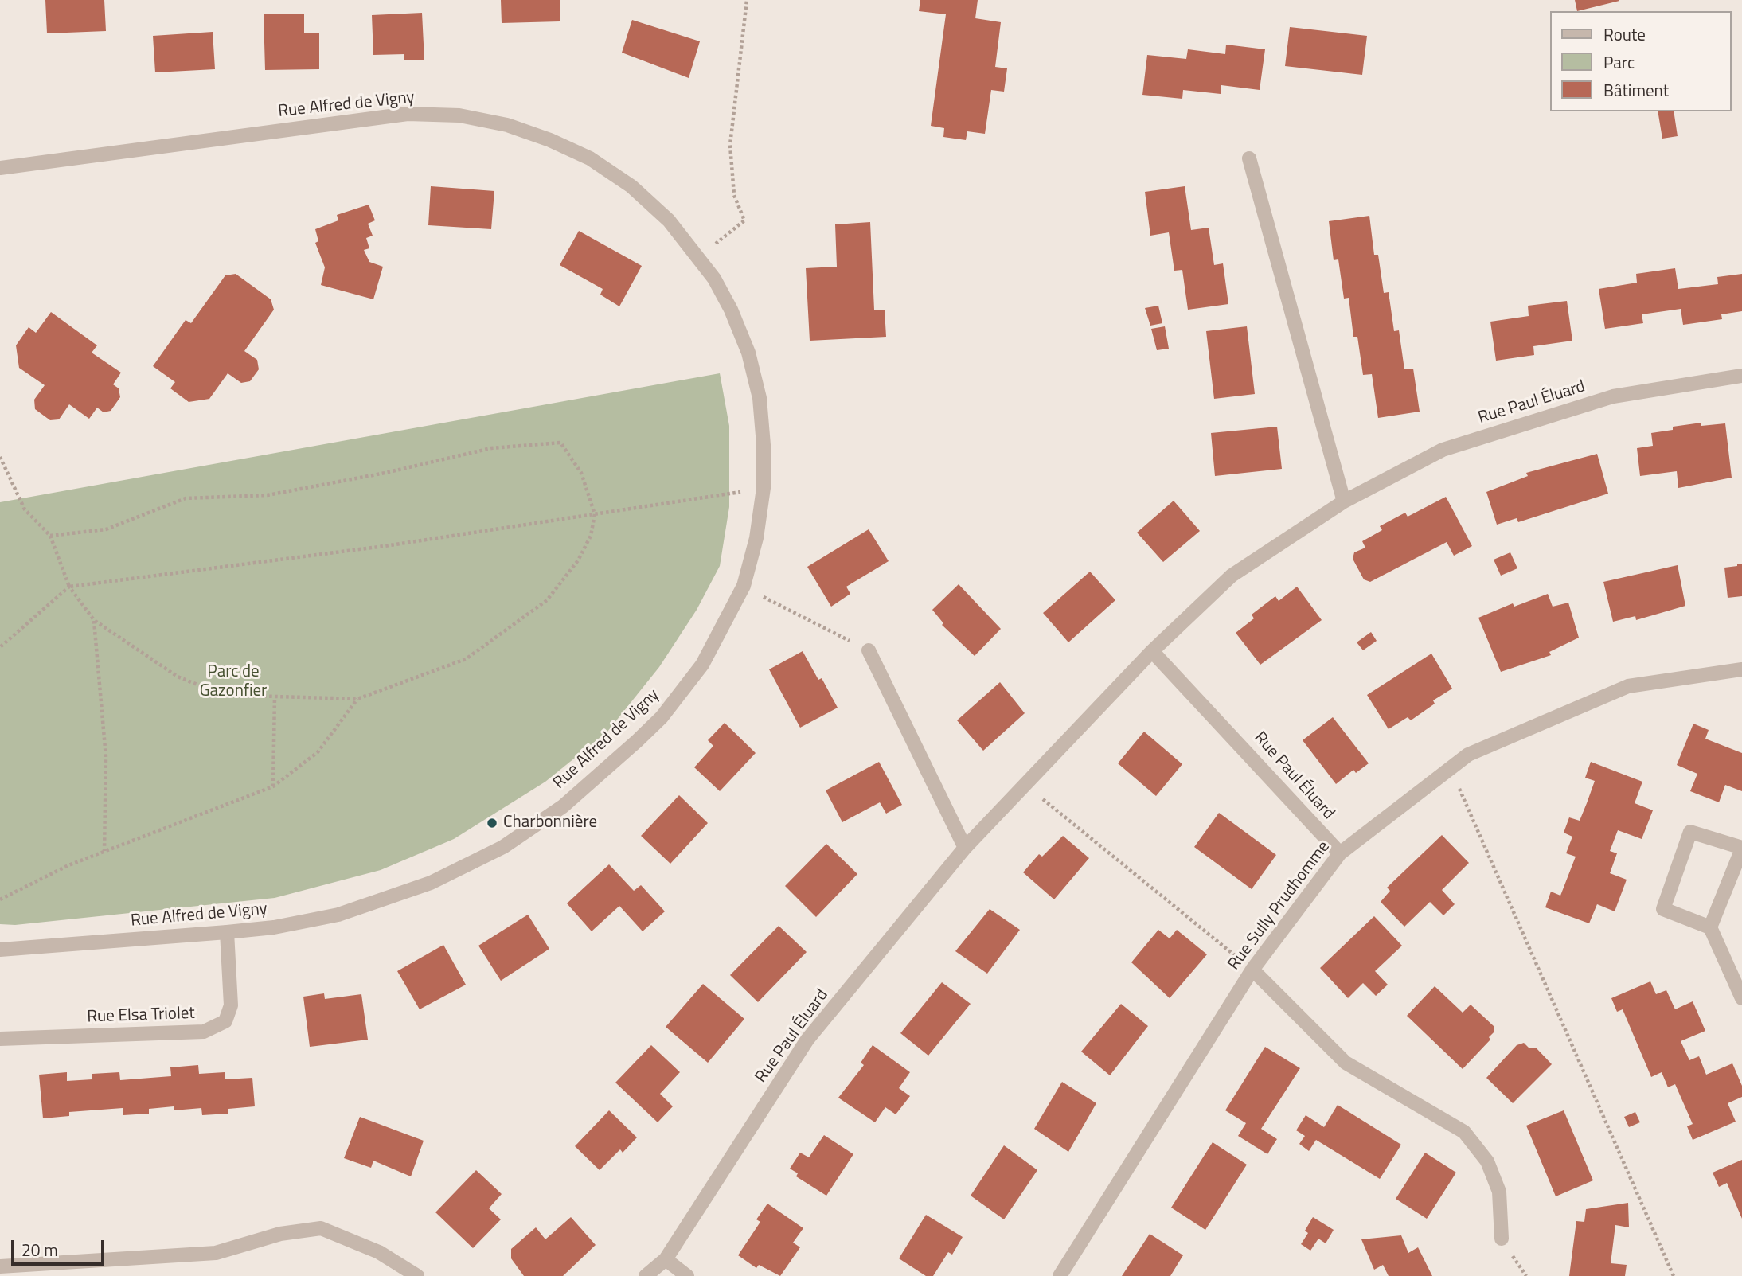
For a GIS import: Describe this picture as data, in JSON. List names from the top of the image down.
{
  "streets": {
    "street": [
      "Rue Alfred de Vigny",
      "Rue Paul Éluard",
      "Rue Sully Prudhomme",
      "Rue Elsa Triolet"
    ]
  },
  "crossings": [
    ["Rue Alfred de Vigny", "Rue Elsa Triolet"],
    ["Rue Paul Éluard", "Rue Sully Prudhomme"]
  ],
  "parks": ["Parc de Gazonfier"],
  "places": ["Charbonnière"],
  "legend": ["Route", "Parc", "Bâtiment"],
  "scale_bar": "20 m"
}
